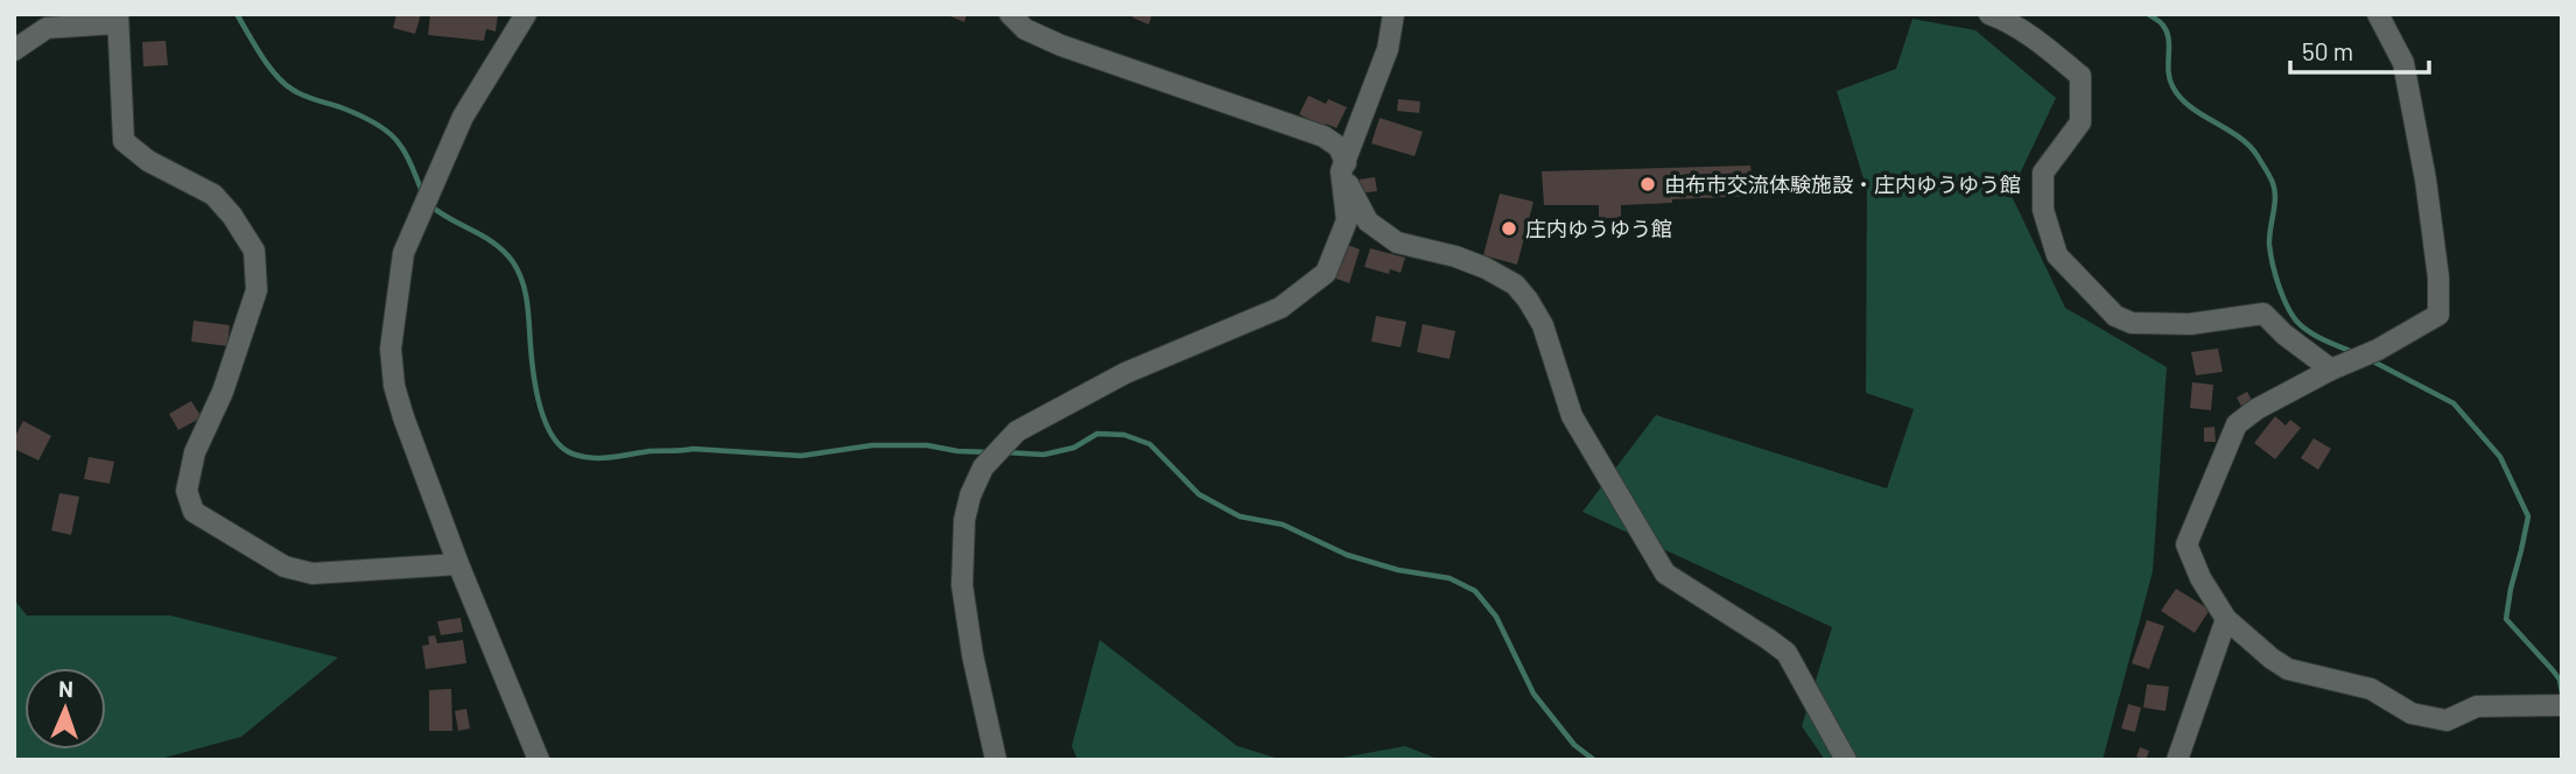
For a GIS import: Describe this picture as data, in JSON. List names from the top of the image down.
{
  "places": ["由布市交流体験施設・庄内ゆうゆう館", "庄内ゆうゆう館"],
  "scale_bar": "50 m",
  "north": "top"
}
